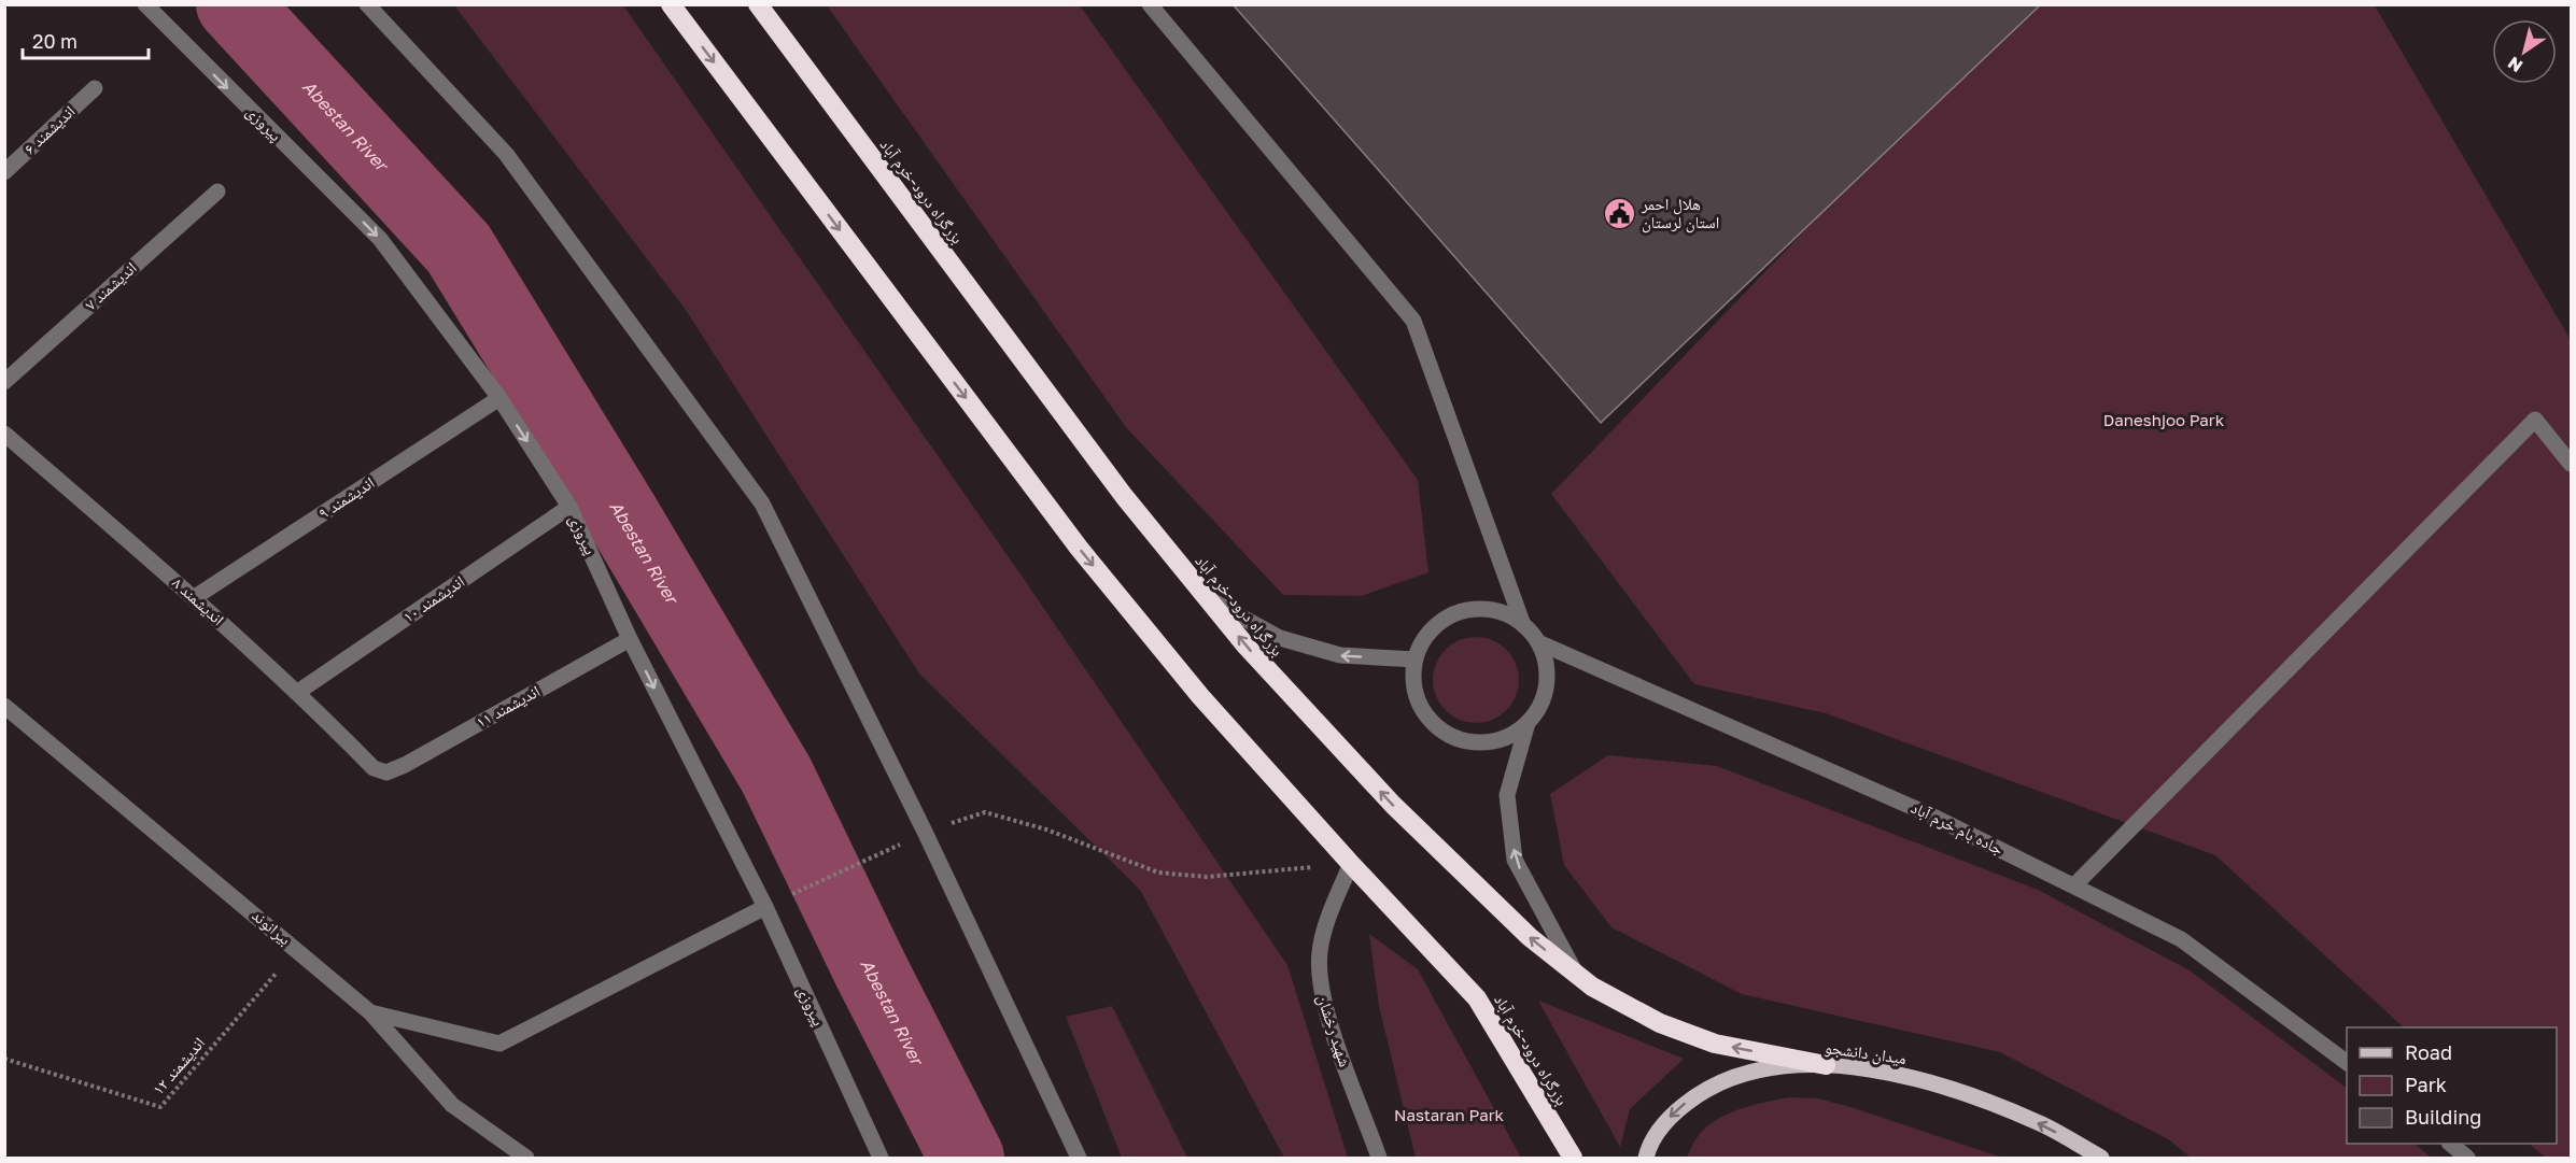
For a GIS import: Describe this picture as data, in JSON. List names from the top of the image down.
{
  "streets": {
    "highway": ["بزرگراه درود-خرم آباد"],
    "main road": ["میدان دانشجو"],
    "street": [
      "پیروزی",
      "اندیشمند ۶",
      "اندیشمند ۷",
      "اندیشمند ۹",
      "اندیشمند ۱۰",
      "اندیشمند ۸",
      "اندیشمند ۱۱",
      "جاده بام خرم آباد",
      "بیرانوند",
      "شهید رخشان"
    ],
    "path": ["اندیشمند ۱۲"]
  },
  "crossings": [
    ["پیروزی", "اندیشمند ۹"],
    ["پیروزی", "اندیشمند ۱۰"],
    ["پیروزی", "اندیشمند ۱۱"],
    ["بزرگراه درود-خرم آباد", "شهید رخشان"],
    ["بزرگراه درود-خرم آباد", "میدان دانشجو"],
    ["اندیشمند ۹", "اندیشمند ۸"],
    ["اندیشمند ۱۰", "اندیشمند ۸"],
    ["اندیشمند ۸", "اندیشمند ۱۱"],
    ["بیرانوند", "اندیشمند ۱۲"]
  ],
  "one_way": ["پیروزی", "میدان دانشجو"],
  "water": ["Abestan River"],
  "parks": ["Daneshjoo Park", "Nastaran Park"],
  "places": {
    "public building": ["هلال احمر استان لرستان"]
  },
  "legend": ["Road", "Park", "Building"],
  "scale_bar": "20 m",
  "north": "bottom left"
}
